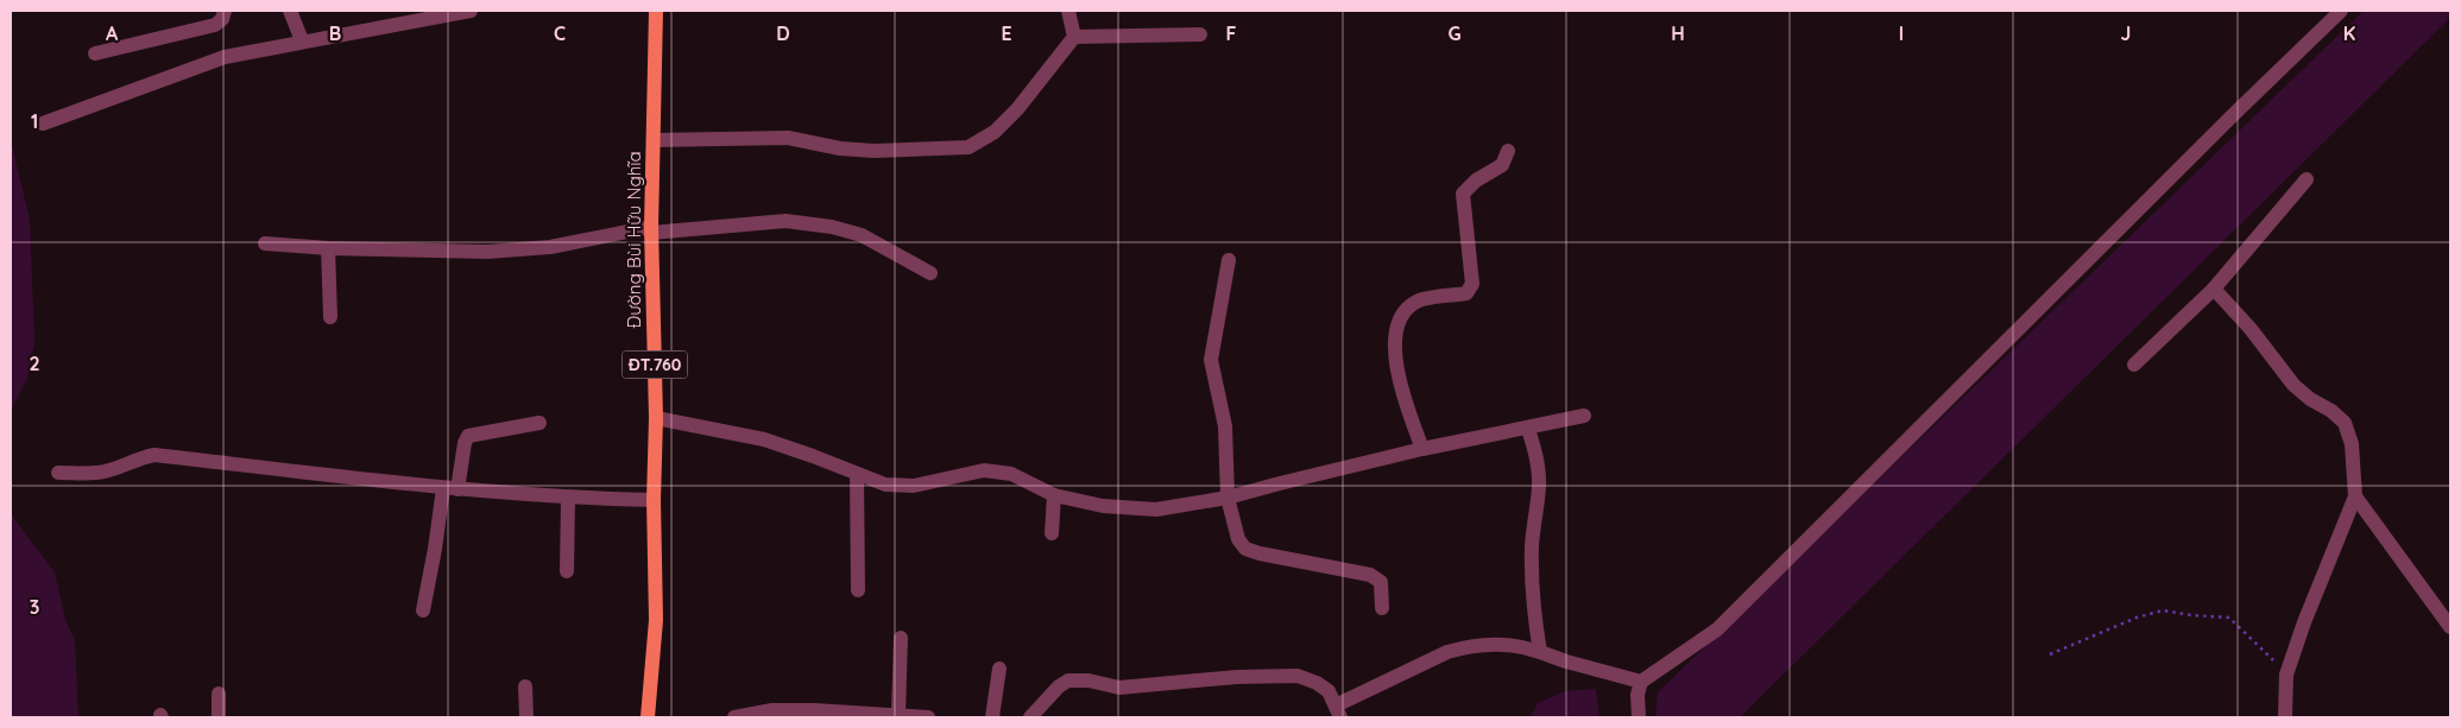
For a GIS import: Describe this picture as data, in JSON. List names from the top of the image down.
{
  "streets": {
    "main road": ["Đường Bùi Hữu Nghĩa", "ĐT.760"]
  },
  "grid": {
    "columns": [
      "A",
      "B",
      "C",
      "D",
      "E",
      "F",
      "G",
      "H",
      "I",
      "J",
      "K"
    ],
    "rows": ["1", "2", "3"]
  }
}
